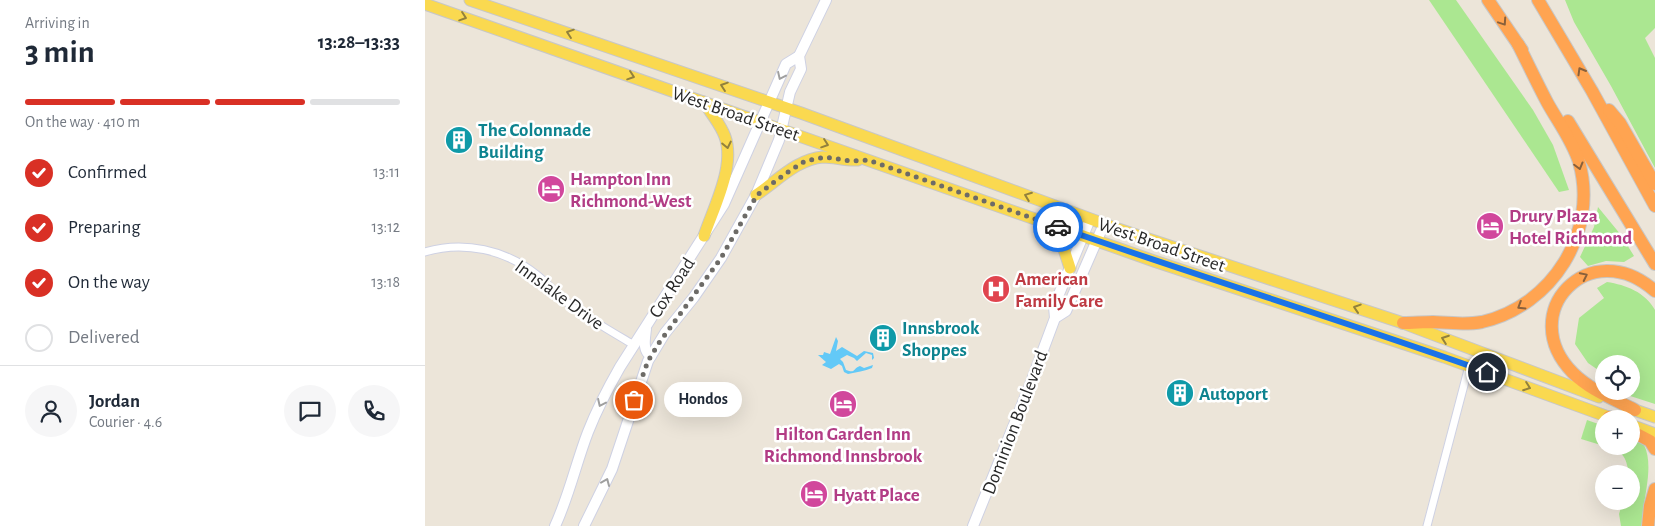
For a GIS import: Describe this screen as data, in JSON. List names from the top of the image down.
{
  "streets": {
    "main road": ["West Broad Street", "Cox Road", "Dominion Boulevard"],
    "street": ["Innslake Drive"]
  },
  "crossings": [
    ["West Broad Street", "Cox Road"],
    ["West Broad Street", "Dominion Boulevard"],
    ["Cox Road", "Innslake Drive"]
  ],
  "places": {
    "building": ["The Colonnade Building", "Innsbrook Shoppes", "Autoport"],
    "hotel": [
      "Hampton Inn Richmond-West",
      "Drury Plaza Hotel Richmond",
      "Hilton Garden Inn Richmond Innsbrook",
      "Hyatt Place"
    ],
    "hospital": ["American Family Care"],
    "other": ["Hondos"]
  },
  "page": {
    "heading": ["3 min", "Arriving in", "13:28–13:33"],
    "panel": ["Jordan", "Courier · 4.6"],
    "bar": "On the way · 410 m",
    "list": [
      ["Confirmed", "13:11"],
      ["Preparing", "13:12"],
      ["On the way", "13:18"],
      "Delivered"
    ],
    "map_buttons": ["+", "−"],
    "bubble": "Hondos"
  }
}
